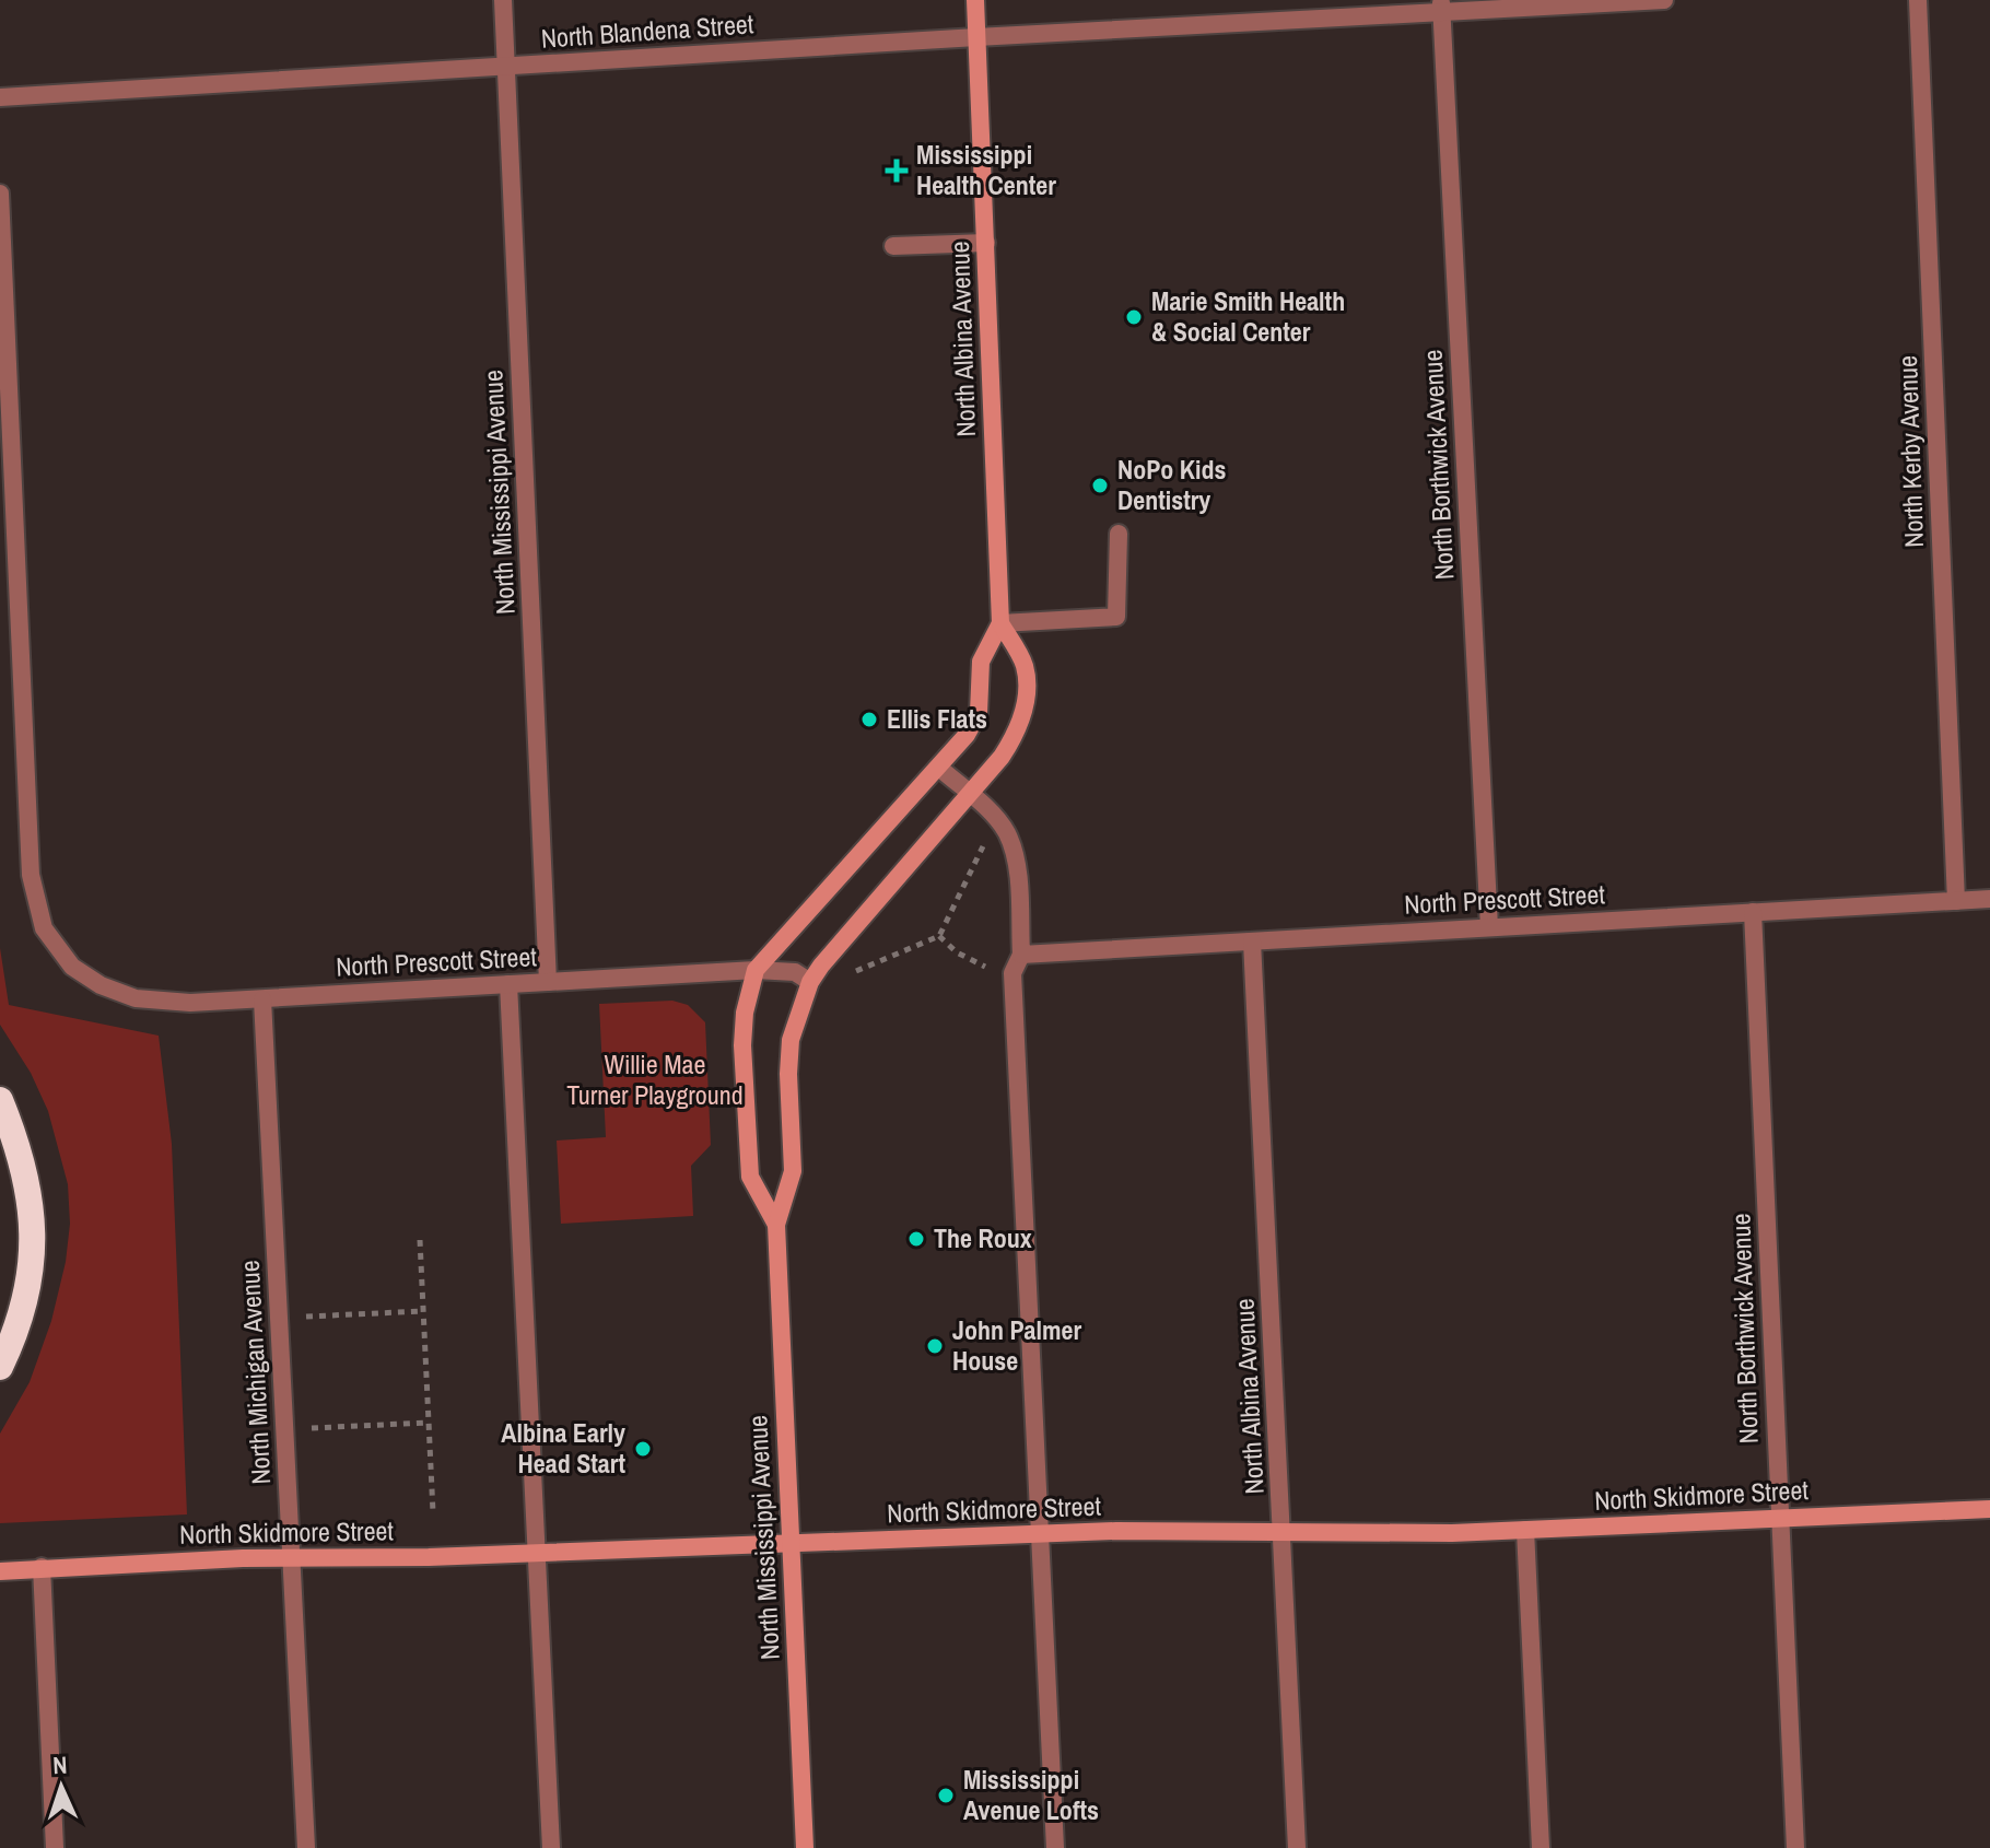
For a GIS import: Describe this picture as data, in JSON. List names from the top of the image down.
{
  "streets": {
    "street": [
      "North Blandena Street",
      "North Albina Avenue",
      "North Kerby Avenue",
      "North Borthwick Avenue",
      "North Mississippi Avenue",
      "North Prescott Street",
      "North Michigan Avenue",
      "North Skidmore Street"
    ]
  },
  "crossings": [
    ["North Blandena Street", "North Albina Avenue"],
    ["North Blandena Street", "North Borthwick Avenue"],
    ["North Blandena Street", "North Mississippi Avenue"],
    ["North Albina Avenue", "North Mississippi Avenue"],
    ["North Albina Avenue", "North Prescott Street"],
    ["North Albina Avenue", "North Skidmore Street"],
    ["North Kerby Avenue", "North Prescott Street"],
    ["North Borthwick Avenue", "North Prescott Street"],
    ["North Borthwick Avenue", "North Skidmore Street"],
    ["North Mississippi Avenue", "North Prescott Street"],
    ["North Mississippi Avenue", "North Skidmore Street"],
    ["North Prescott Street", "North Michigan Avenue"],
    ["North Michigan Avenue", "North Skidmore Street"]
  ],
  "parks": ["Willie Mae Turner Playground"],
  "places": {
    "health": ["Mississippi Health Center"],
    "other": [
      "Marie Smith Health & Social Center",
      "NoPo Kids Dentistry",
      "Ellis Flats",
      "The Roux",
      "John Palmer House",
      "Albina Early Head Start",
      "Mississippi Avenue Lofts"
    ]
  },
  "north": "top"
}
